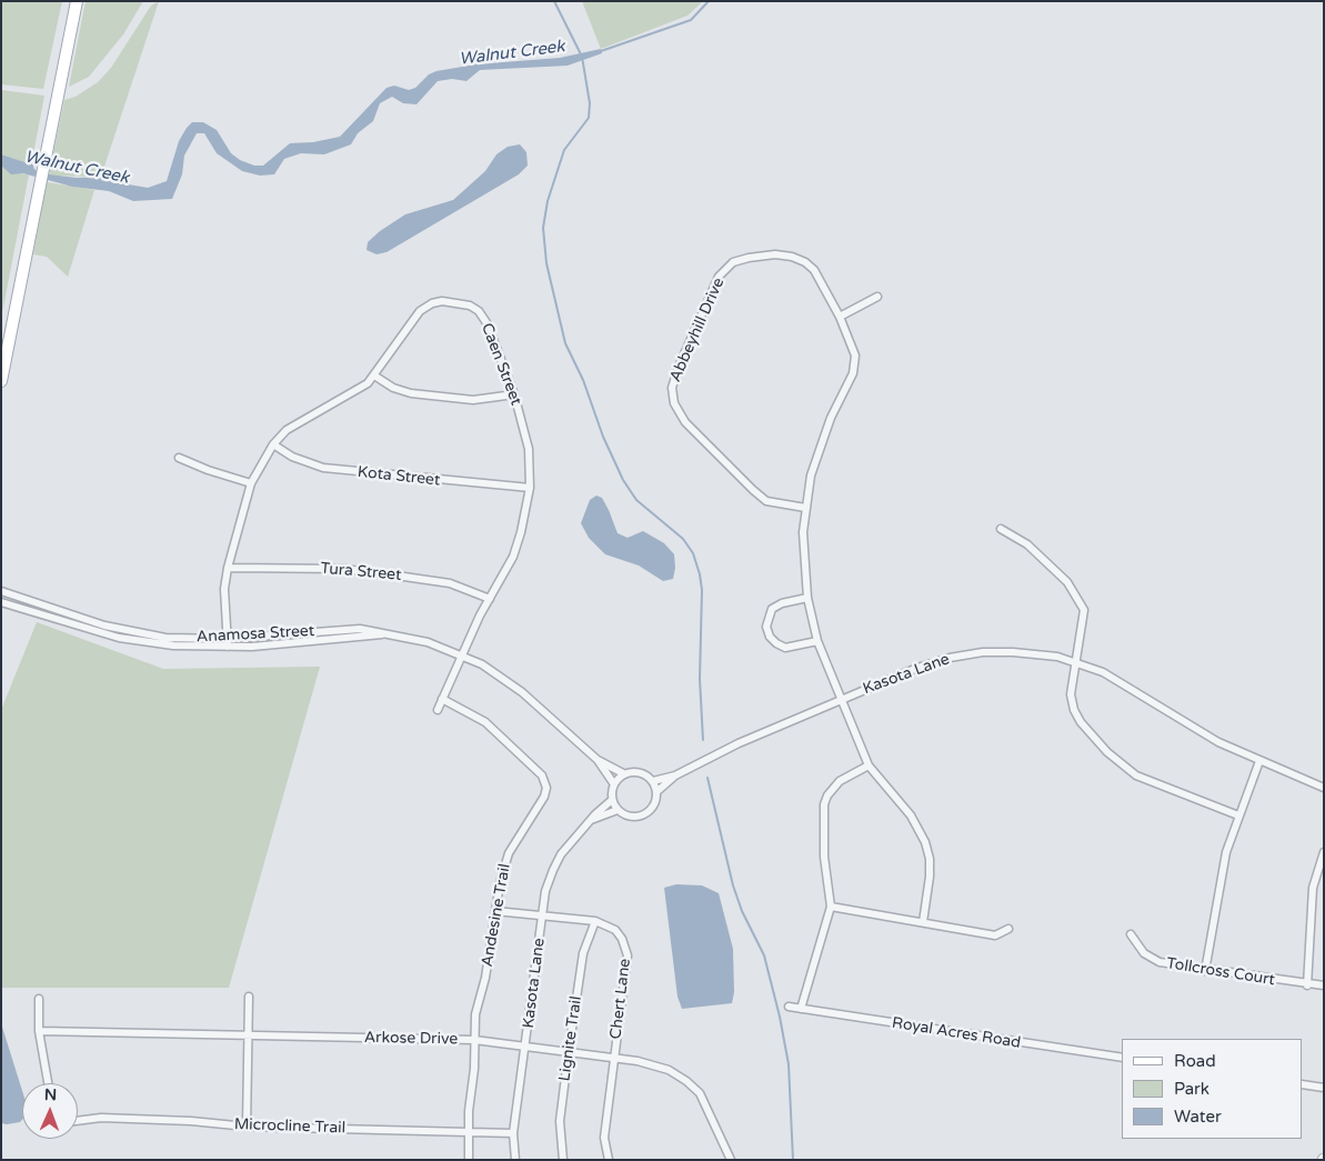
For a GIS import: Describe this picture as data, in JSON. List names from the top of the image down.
{
  "streets": {
    "street": [
      "Abbeyhill Drive",
      "Caen Street",
      "Kota Street",
      "Tura Street",
      "Anamosa Street",
      "Kasota Lane",
      "Andesine Trail",
      "Tollcross Court",
      "Chert Lane",
      "Royal Acres Road",
      "Arkose Drive",
      "Lignite Trail",
      "Microcline Trail"
    ]
  },
  "crossings": [
    ["Abbeyhill Drive", "Kasota Lane"],
    ["Caen Street", "Kota Street"],
    ["Caen Street", "Tura Street"],
    ["Caen Street", "Anamosa Street"],
    ["Caen Street", "Andesine Trail"],
    ["Anamosa Street", "Kasota Lane"],
    ["Kasota Lane", "Chert Lane"],
    ["Kasota Lane", "Arkose Drive"],
    ["Kasota Lane", "Microcline Trail"],
    ["Andesine Trail", "Chert Lane"],
    ["Andesine Trail", "Arkose Drive"],
    ["Andesine Trail", "Microcline Trail"],
    ["Chert Lane", "Arkose Drive"],
    ["Chert Lane", "Lignite Trail"],
    ["Arkose Drive", "Lignite Trail"]
  ],
  "water": ["Walnut Creek"],
  "legend": ["Road", "Park", "Water"],
  "north": "top"
}
